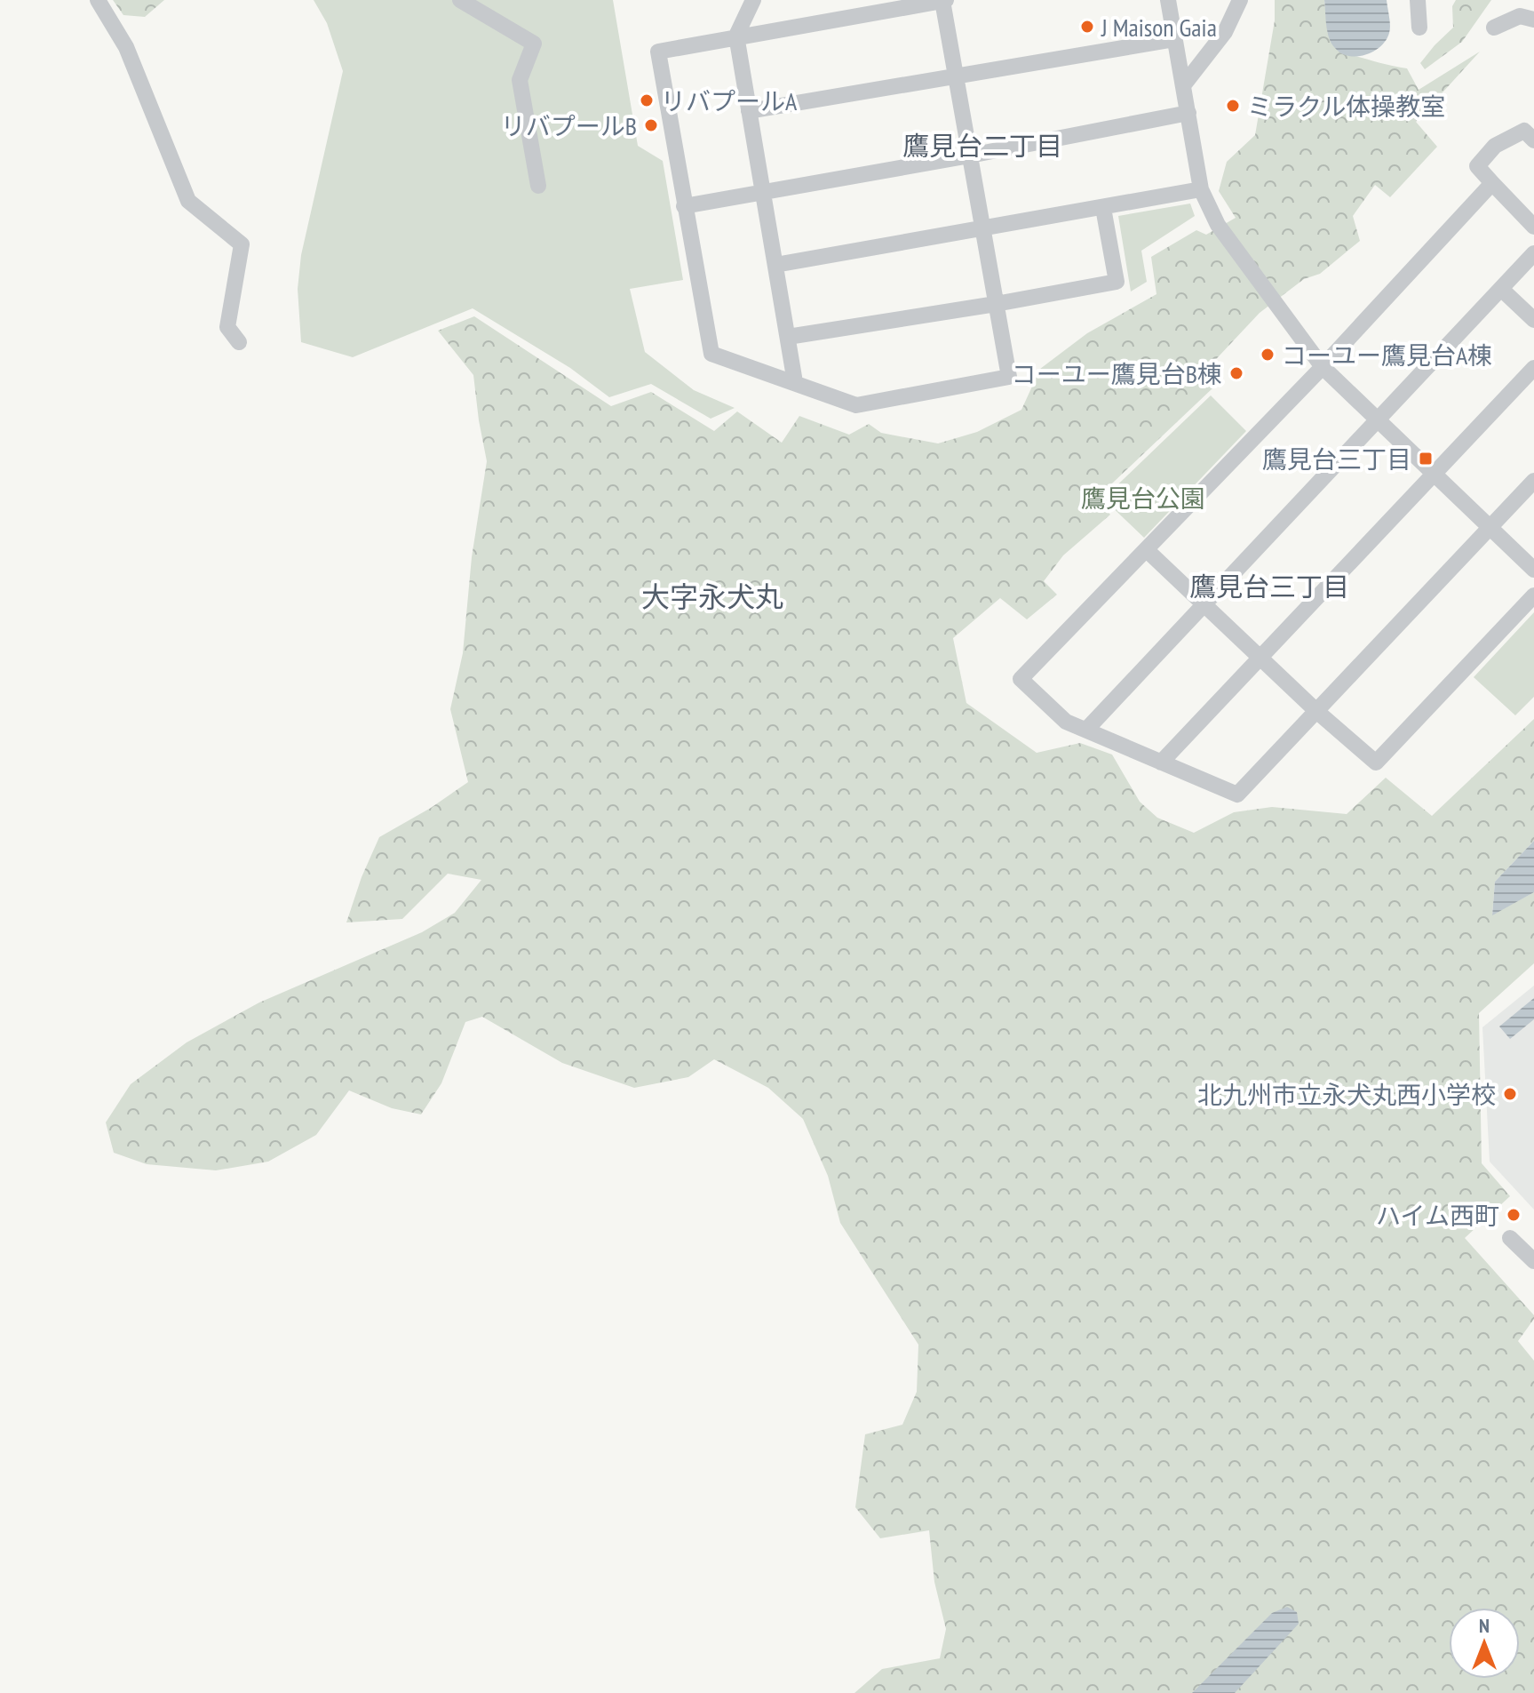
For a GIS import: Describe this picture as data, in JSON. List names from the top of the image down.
{
  "districts": ["鷹見台二丁目", "鷹見台三丁目", "大字永犬丸"],
  "parks": ["鷹見台公園"],
  "places": {
    "other": [
      "J Maison Gaia",
      "リバプールA",
      "ミラクル体操教室",
      "リバプールB",
      "コーユー鷹見台A棟",
      "コーユー鷹見台B棟",
      "北九州市立永犬丸西小学校",
      "ハイム西町"
    ],
    "transit": ["鷹見台三丁目"]
  },
  "north": "top"
}
